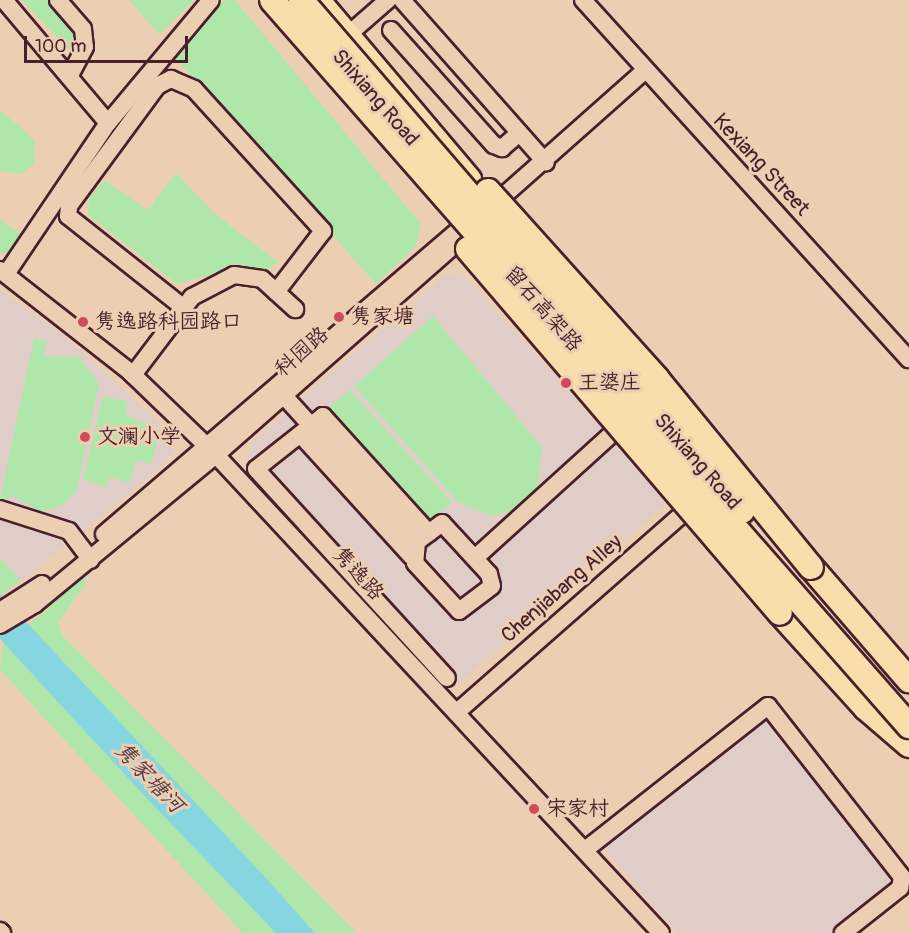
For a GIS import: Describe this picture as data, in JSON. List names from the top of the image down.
{
  "streets": {
    "highway": ["留石高架路"],
    "main road": ["Shixiang Road"],
    "street": [
      "Kexiang Street",
      "科园路",
      "隽逸路",
      "Chenjiabang Alley"
    ]
  },
  "crossings": [
    ["Shixiang Road", "科园路"],
    ["Shixiang Road", "Chenjiabang Alley"],
    ["Kexiang Street", "科园路"],
    ["科园路", "隽逸路"],
    ["隽逸路", "Chenjiabang Alley"]
  ],
  "water": ["隽家塘河"],
  "places": [
    "隽家塘",
    "隽逸路科园路口",
    "王婆庄",
    "文澜小学",
    "宋家村"
  ],
  "scale_bar": "100 m"
}
